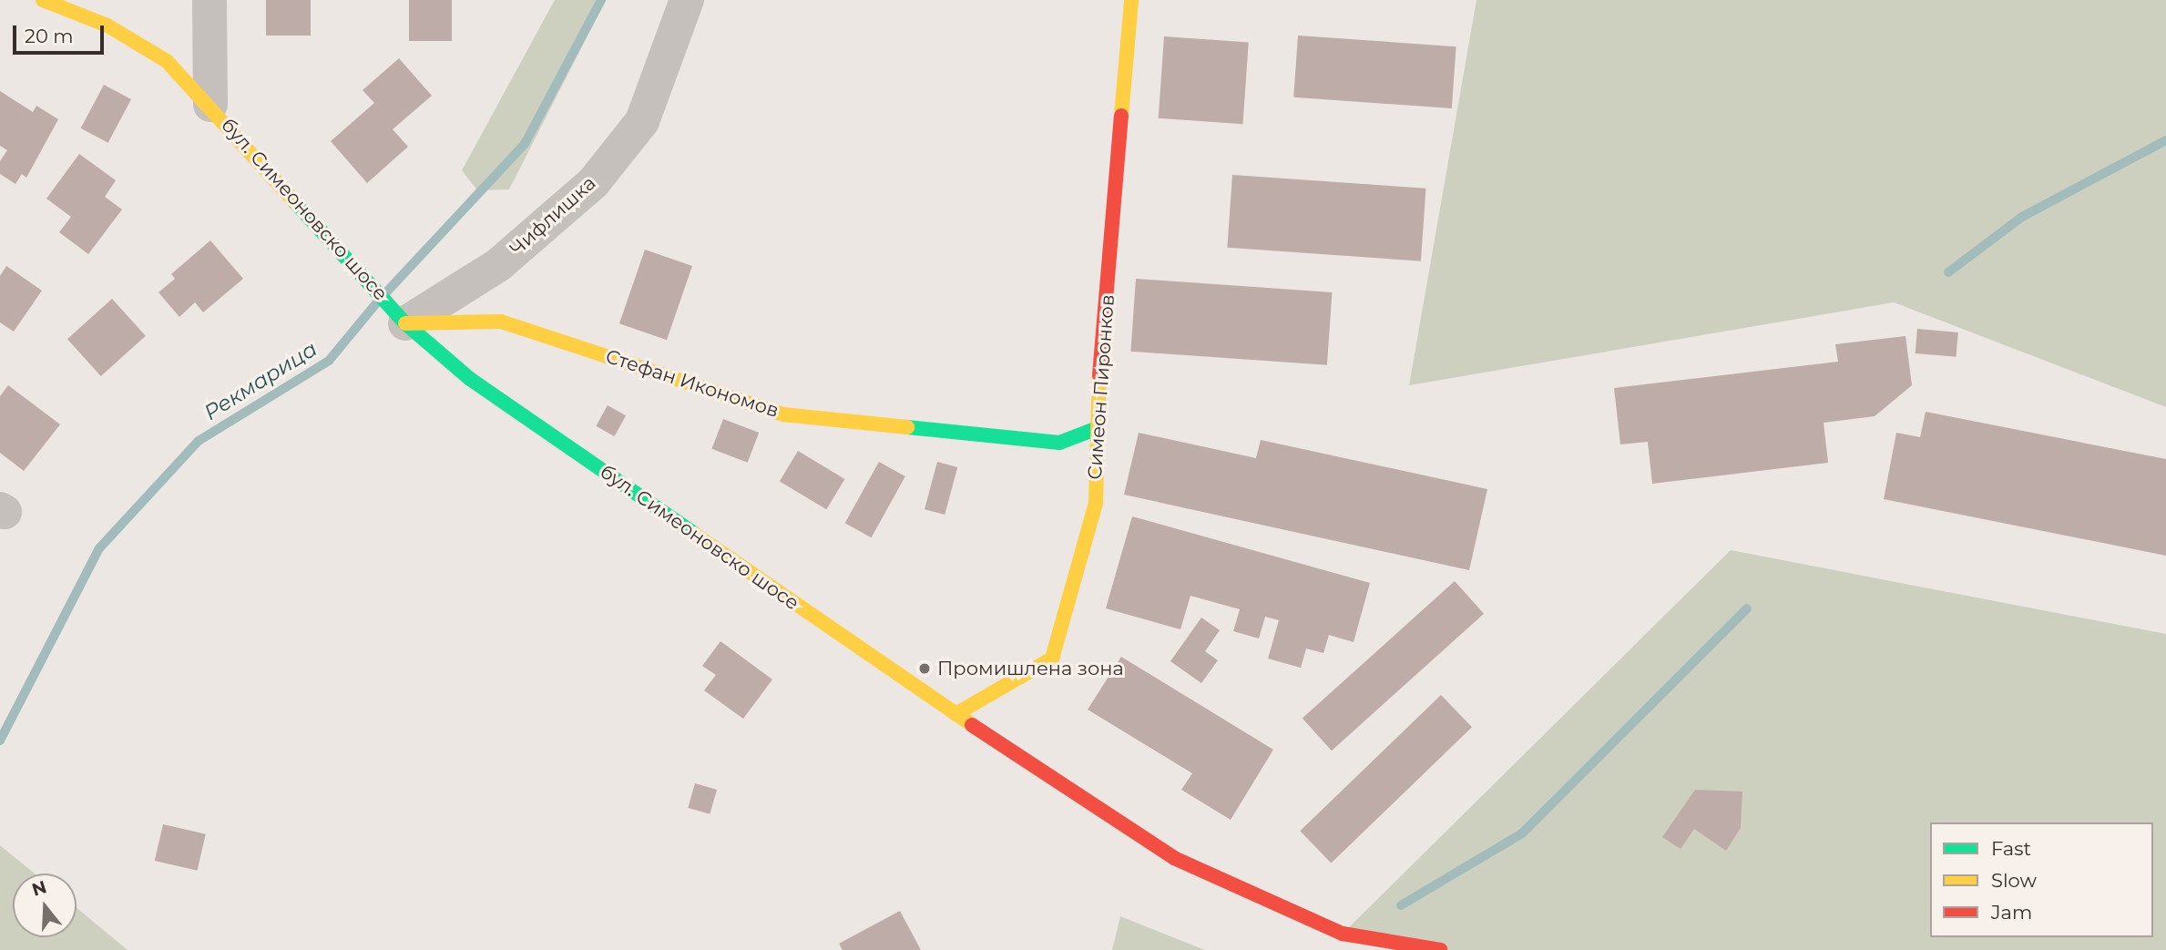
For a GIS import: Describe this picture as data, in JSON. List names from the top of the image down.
{
  "streets": {
    "street": [
      "бул. Симеоновско шосе",
      "Чифлишка",
      "Стефан Икономов",
      "Симеон Пиронков"
    ]
  },
  "crossings": [
    ["бул. Симеоновско шосе", "Чифлишка"],
    ["бул. Симеоновско шосе", "Стефан Икономов"],
    ["бул. Симеоновско шосе", "Симеон Пиронков"],
    ["Чифлишка", "Стефан Икономов"],
    ["Стефан Икономов", "Симеон Пиронков"]
  ],
  "water": ["Рекмарица"],
  "places": ["Промишлена зона"],
  "legend": ["Fast", "Slow", "Jam"],
  "scale_bar": "20 m",
  "north": "top"
}
